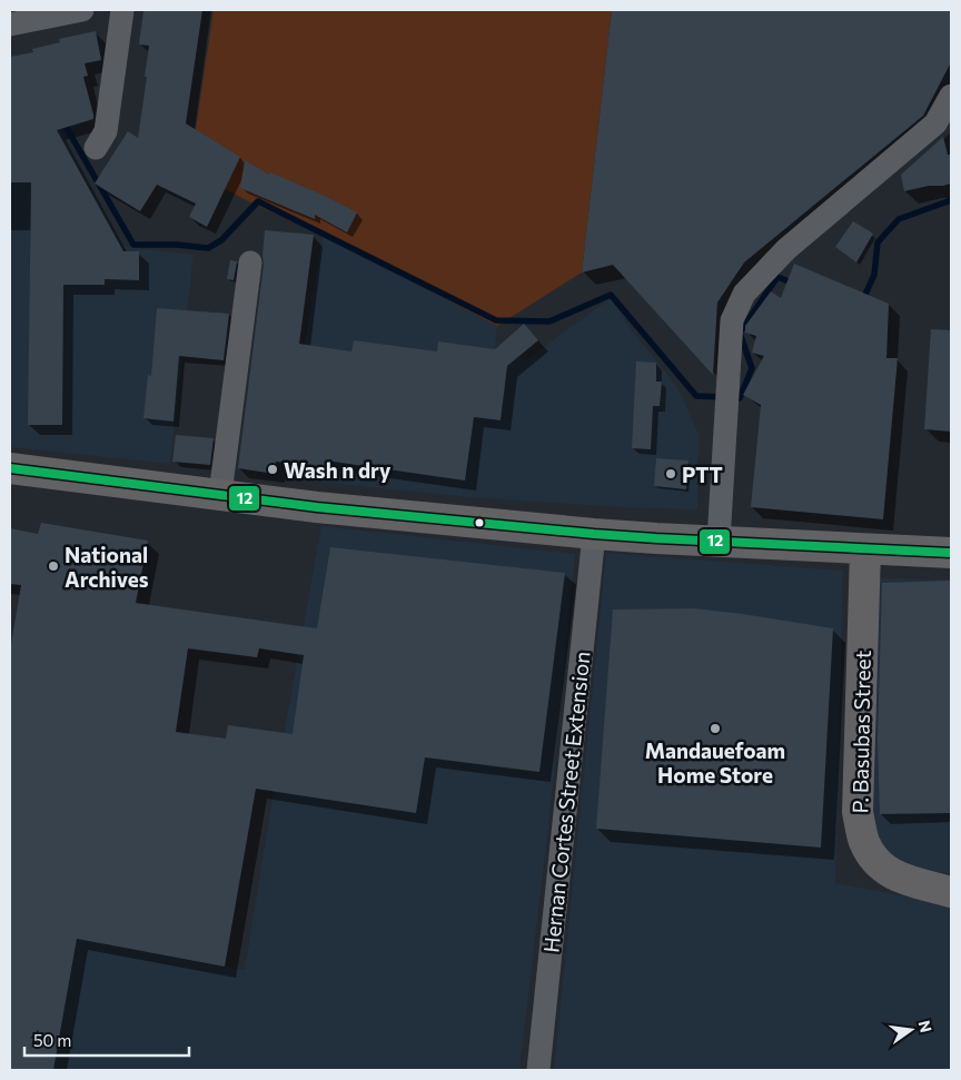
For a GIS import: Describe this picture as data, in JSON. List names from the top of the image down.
{
  "streets": {
    "main road": ["P. Basubas Street"],
    "street": ["Hernan Cortes Street Extension"]
  },
  "places": [
    "Wash n dry",
    "PTT",
    "National Archives",
    "Mandauefoam Home Store"
  ],
  "lines": ["transit line 12"],
  "scale_bar": "50 m",
  "north": "right"
}
